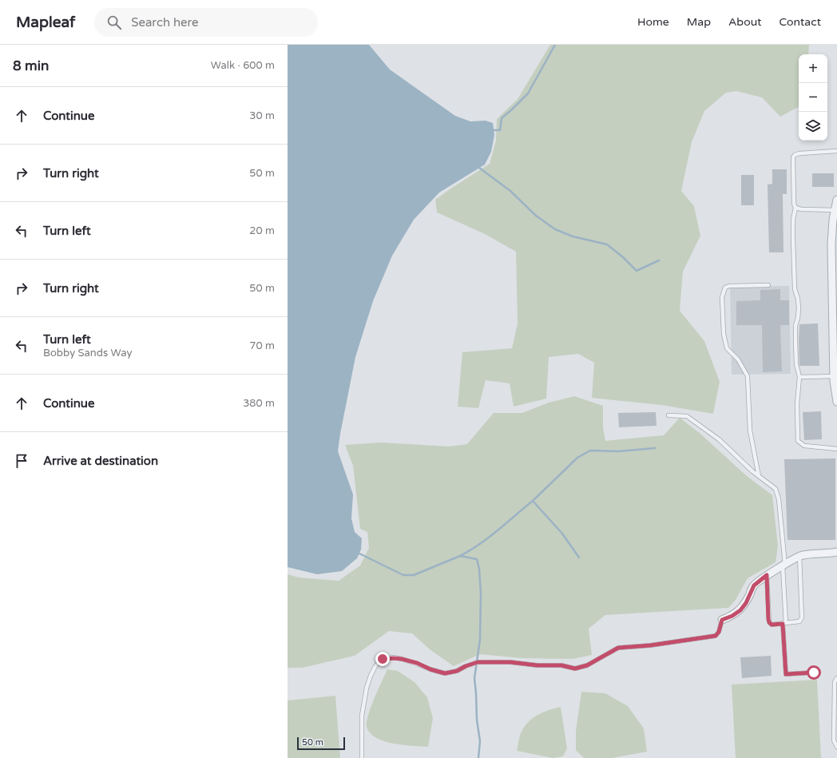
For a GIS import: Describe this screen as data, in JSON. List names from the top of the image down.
{
  "scale_bar": "50 m",
  "page": {
    "header": "Mapleaf",
    "search": "Search here",
    "nav": [
      "Home",
      "Map",
      "About",
      "Contact"
    ],
    "heading": ["8 min", "Walk · 600 m"],
    "map_buttons": ["+", "−"],
    "list": [
      ["Continue", "30 m"],
      ["Turn right", "50 m"],
      ["Turn left", "20 m"],
      ["Turn right", "50 m"],
      ["Turn left", "Bobby Sands Way", "70 m"],
      ["Continue", "380 m"],
      "Arrive at destination"
    ],
    "scale": "50 m"
  }
}
